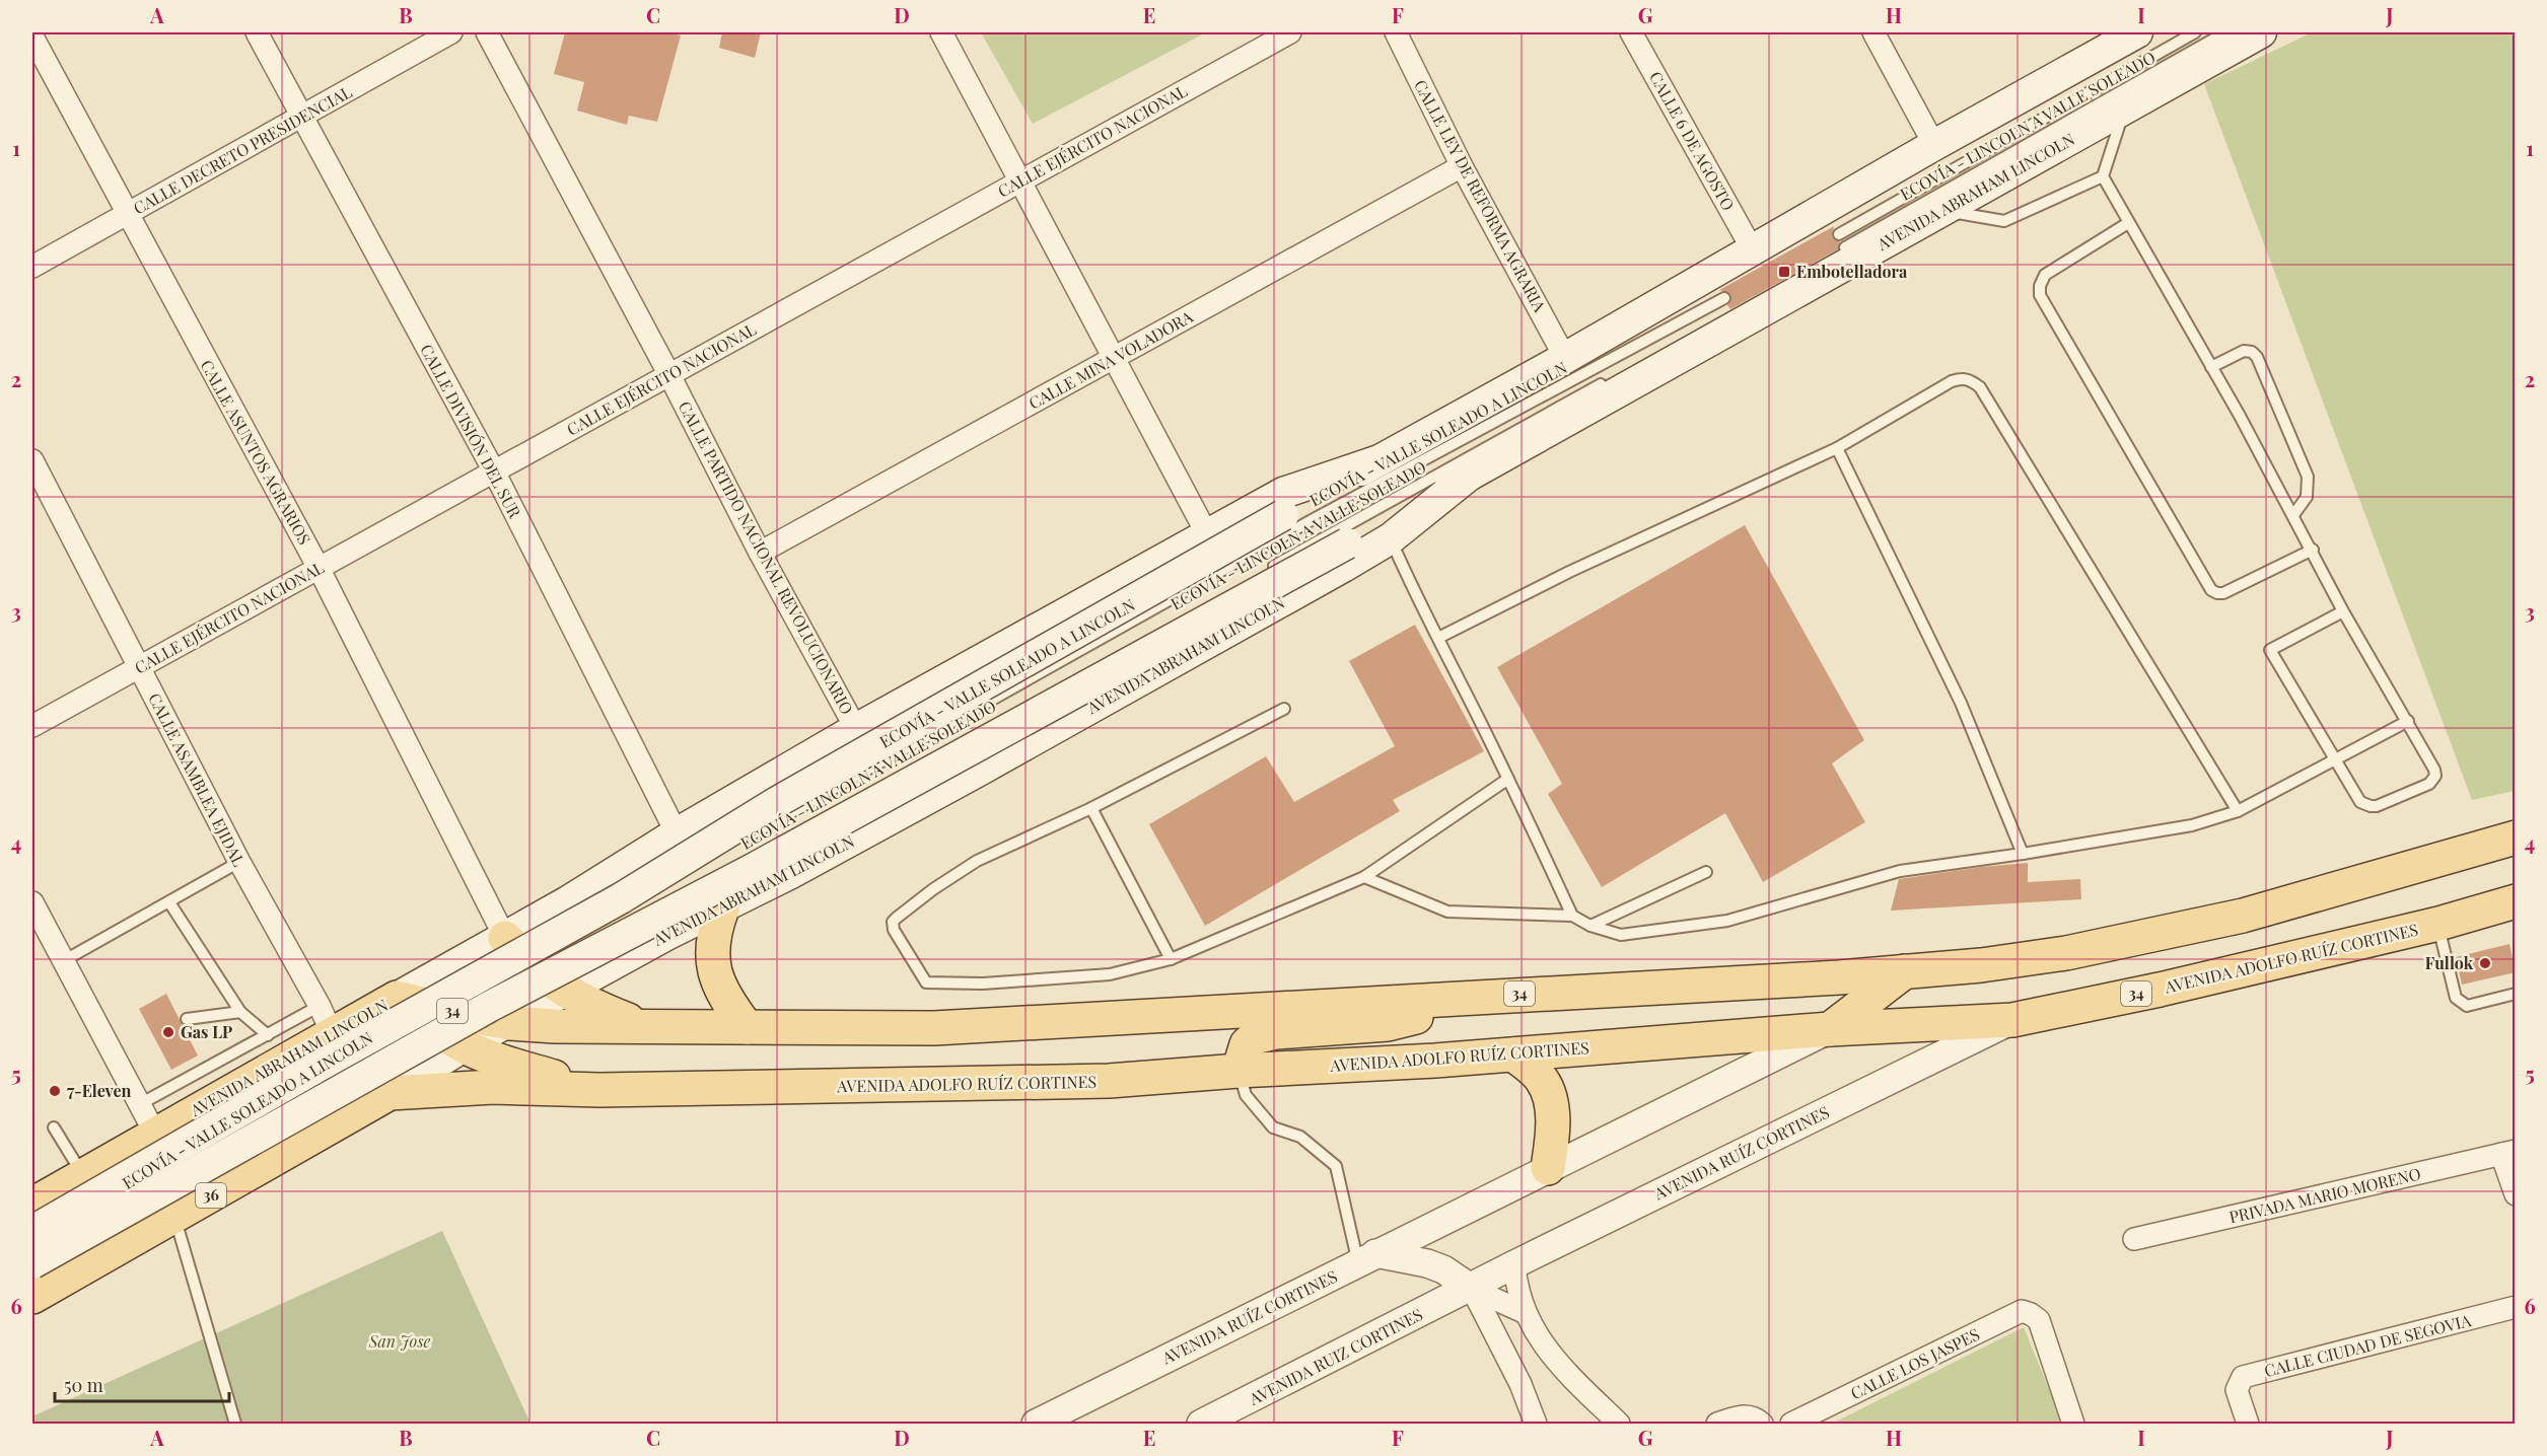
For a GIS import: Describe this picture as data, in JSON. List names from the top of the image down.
{
  "streets": {
    "main road": [
      "AVENIDA ABRAHAM LINCOLN",
      "AVENIDA ADOLFO RUÍZ CORTINES",
      "34",
      "36"
    ],
    "street": [
      "CALLE EJÉRCITO NACIONAL",
      "CALLE 6 DE AGOSTO",
      "CALLE DECRETO PRESIDENCIAL",
      "CALLE LEY DE REFORMA AGRARIA",
      "CALLE MINA VOLADORA",
      "CALLE DIVISIÓN DEL SUR",
      "CALLE ASUNTOS AGRARIOS",
      "CALLE PARTIDO NACIONAL REVOLUCIONARIO",
      "CALLE ASAMBLEA EJIDAL",
      "AVENIDA RUÍZ CORTINES",
      "PRIVADA MARIO MORENO",
      "CALLE CIUDAD DE SEGOVIA",
      "AVENIDA RUIZ CORTINES",
      "CALLE LOS JASPES"
    ],
    "lane": ["ECOVÍA - LINCOLN A VALLE SOLEADO", "ECOVÍA - VALLE SOLEADO A LINCOLN"]
  },
  "crossings": [
    ["ECOVÍA - LINCOLN A VALLE SOLEADO", "AVENIDA ABRAHAM LINCOLN"],
    ["ECOVÍA - LINCOLN A VALLE SOLEADO", "34"],
    ["CALLE EJÉRCITO NACIONAL", "CALLE DIVISIÓN DEL SUR"],
    ["CALLE EJÉRCITO NACIONAL", "CALLE ASUNTOS AGRARIOS"],
    ["CALLE EJÉRCITO NACIONAL", "CALLE PARTIDO NACIONAL REVOLUCIONARIO"],
    ["CALLE EJÉRCITO NACIONAL", "CALLE ASAMBLEA EJIDAL"],
    ["CALLE 6 DE AGOSTO", "36"],
    ["CALLE DECRETO PRESIDENCIAL", "CALLE DIVISIÓN DEL SUR"],
    ["CALLE DECRETO PRESIDENCIAL", "CALLE ASUNTOS AGRARIOS"],
    ["AVENIDA ABRAHAM LINCOLN", "CALLE DIVISIÓN DEL SUR"],
    ["AVENIDA ABRAHAM LINCOLN", "CALLE ASUNTOS AGRARIOS"],
    ["AVENIDA ABRAHAM LINCOLN", "CALLE PARTIDO NACIONAL REVOLUCIONARIO"],
    ["AVENIDA ABRAHAM LINCOLN", "CALLE ASAMBLEA EJIDAL"],
    ["AVENIDA ABRAHAM LINCOLN", "AVENIDA ADOLFO RUÍZ CORTINES"],
    ["AVENIDA ABRAHAM LINCOLN", "34"],
    ["AVENIDA ABRAHAM LINCOLN", "36"],
    ["CALLE LEY DE REFORMA AGRARIA", "CALLE MINA VOLADORA"],
    ["CALLE LEY DE REFORMA AGRARIA", "36"],
    ["CALLE MINA VOLADORA", "CALLE PARTIDO NACIONAL REVOLUCIONARIO"],
    ["AVENIDA ADOLFO RUÍZ CORTINES", "AVENIDA RUÍZ CORTINES"],
    ["AVENIDA RUÍZ CORTINES", "AVENIDA RUIZ CORTINES"]
  ],
  "parks": ["San Jose"],
  "places": {
    "transit": ["Embotelladora"],
    "other": ["Fullok", "Gas LP", "7-Eleven"]
  },
  "scale_bar": "50 m",
  "grid": {
    "columns": [
      "A",
      "B",
      "C",
      "D",
      "E",
      "F",
      "G",
      "H",
      "I",
      "J"
    ],
    "rows": [
      "1",
      "2",
      "3",
      "4",
      "5",
      "6"
    ]
  }
}
